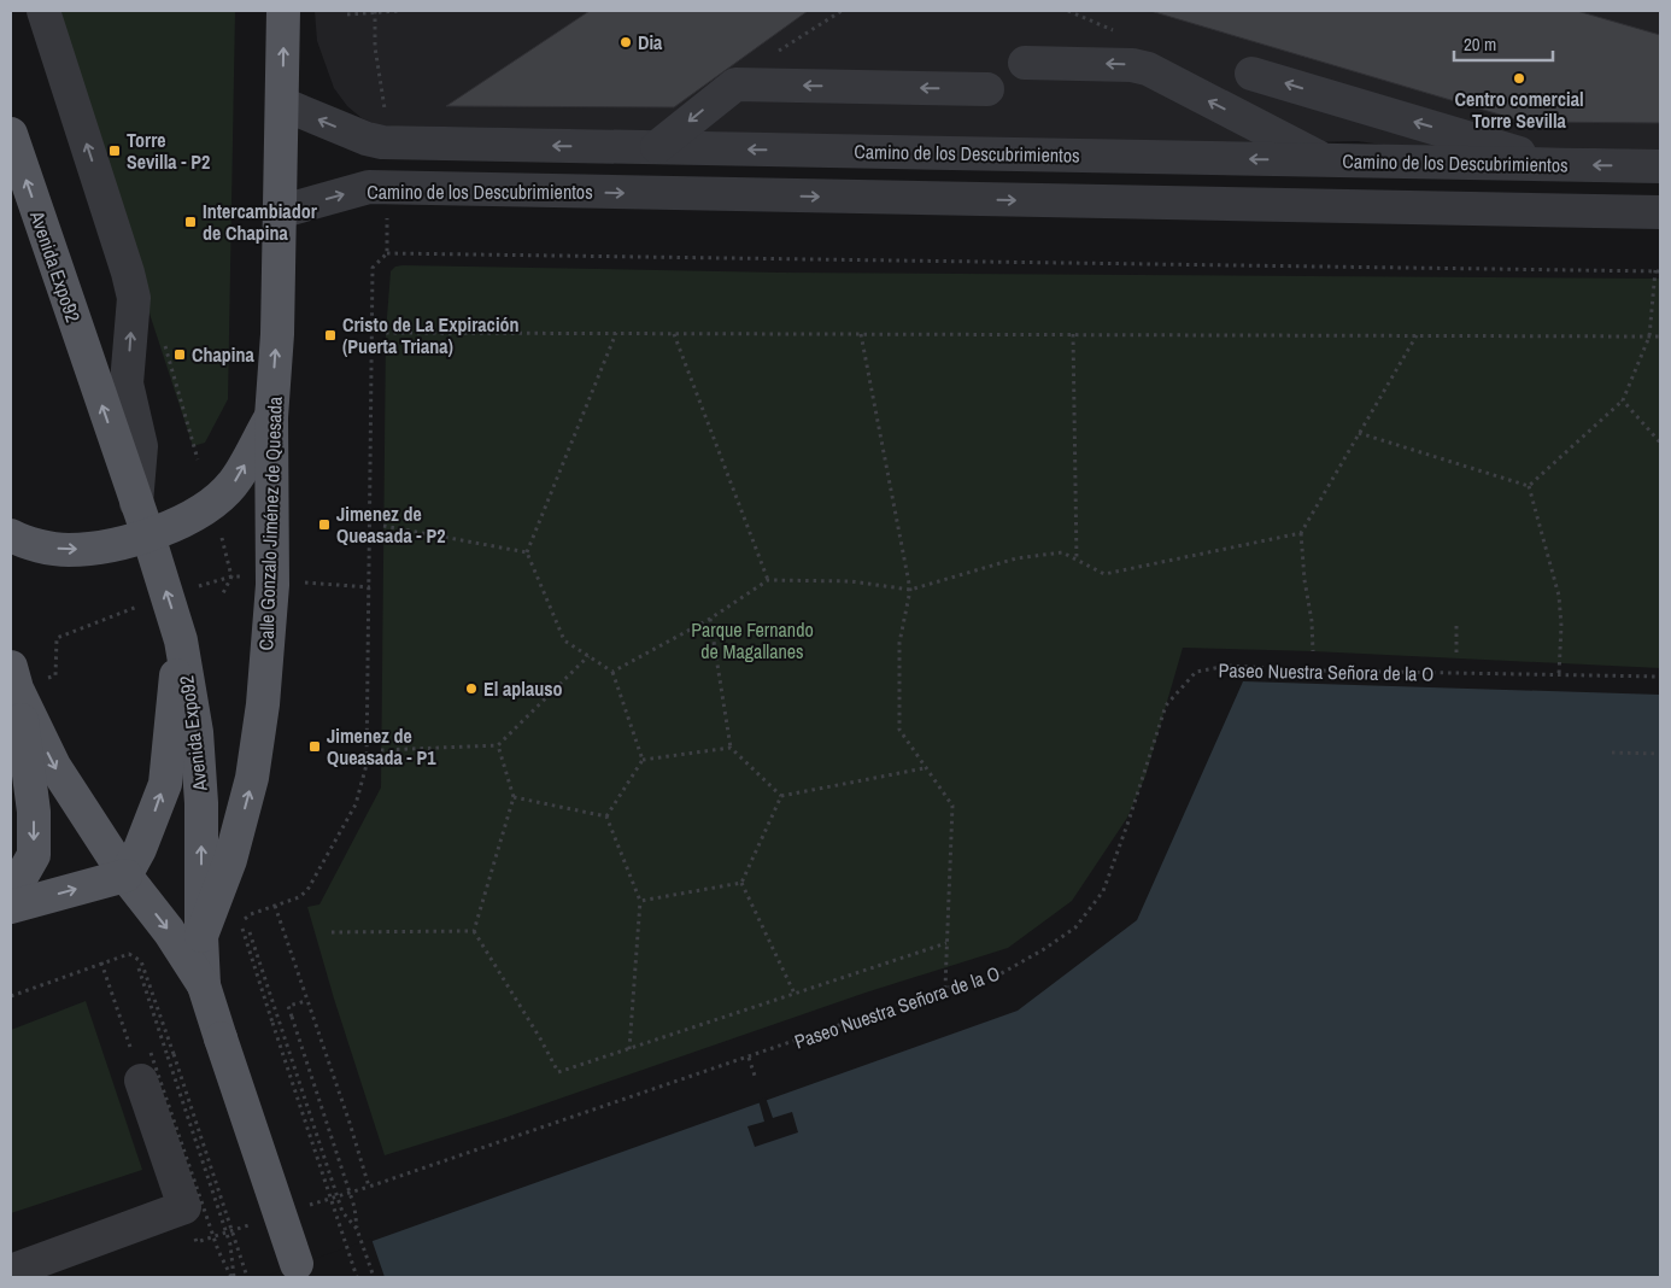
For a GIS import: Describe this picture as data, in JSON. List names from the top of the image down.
{
  "streets": {
    "main road": ["Avenida Expo´92", "Calle Gonzalo Jiménez de Quesada"],
    "street": ["Camino de los Descubrimientos"],
    "path": ["Paseo Nuestra Señora de la O"]
  },
  "crossings": [
    ["Camino de los Descubrimientos", "Calle Gonzalo Jiménez de Quesada"],
    ["Avenida Expo´92", "Calle Gonzalo Jiménez de Quesada"]
  ],
  "parks": ["Parque Fernando de Magallanes"],
  "places": {
    "other": ["Dia", "Centro comercial Torre Sevilla", "El aplauso"],
    "transit": [
      "Torre Sevilla - P2",
      "Intercambiador de Chapina",
      "Cristo de La Expiración (Puerta Triana)",
      "Chapina",
      "Jimenez de Queasada - P2",
      "Jimenez de Queasada - P1"
    ]
  },
  "scale_bar": "20 m"
}
